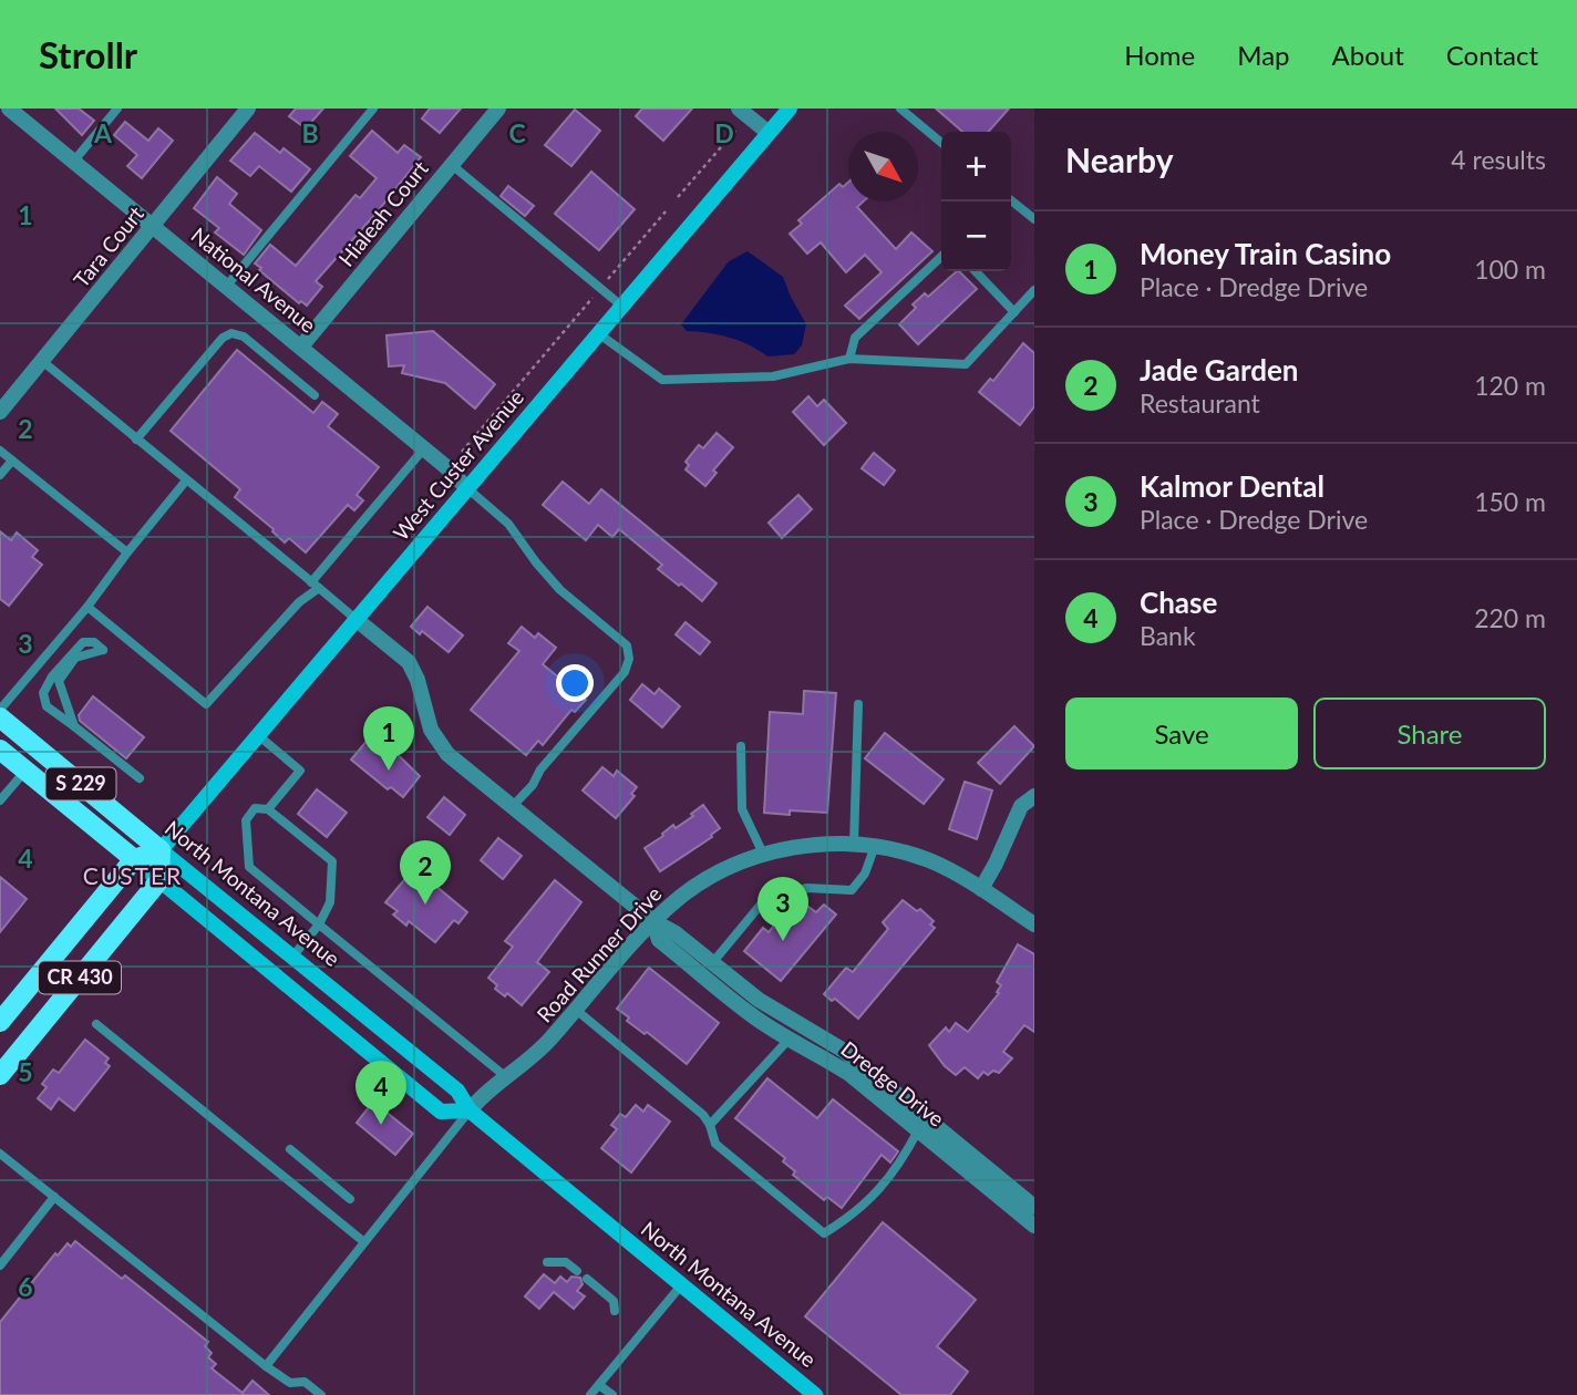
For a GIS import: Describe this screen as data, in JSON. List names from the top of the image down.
{
  "streets": {
    "main road": [
      "West Custer Avenue",
      "S 229",
      "North Montana Avenue",
      "CR 430"
    ],
    "street": [
      "Hialeah Court",
      "Tara Court",
      "National Avenue",
      "Road Runner Drive",
      "Dredge Drive"
    ]
  },
  "crossings": [
    ["Hialeah Court", "National Avenue"],
    ["Tara Court", "National Avenue"],
    ["National Avenue", "West Custer Avenue"],
    ["West Custer Avenue", "North Montana Avenue"],
    ["West Custer Avenue", "Dredge Drive"],
    ["S 229", "North Montana Avenue"],
    ["S 229", "Road Runner Drive"],
    ["S 229", "CR 430"],
    ["North Montana Avenue", "Road Runner Drive"],
    ["Road Runner Drive", "Dredge Drive"]
  ],
  "districts": ["CUSTER"],
  "north": "bottom right",
  "page": {
    "header": "Strollr",
    "nav": [
      "Home",
      "Map",
      "About",
      "Contact"
    ],
    "heading": ["Nearby", "4 results"],
    "map_buttons": ["+", "−"],
    "list": [
      {
        "mark": "1",
        "name": "Money Train Casino",
        "note": "Place · Dredge Drive",
        "value": "100 m"
      },
      {
        "mark": "2",
        "name": "Jade Garden",
        "note": "Restaurant",
        "value": "120 m"
      },
      {
        "mark": "3",
        "name": "Kalmor Dental",
        "note": "Place · Dredge Drive",
        "value": "150 m"
      },
      {
        "mark": "4",
        "name": "Chase",
        "note": "Bank",
        "value": "220 m"
      }
    ],
    "buttons": ["Save", "Share"],
    "pins": [
      "1",
      "2",
      "3",
      "4"
    ]
  },
  "grid": {
    "columns": [
      "A",
      "B",
      "C",
      "D"
    ],
    "rows": [
      "1",
      "2",
      "3",
      "4",
      "5",
      "6"
    ]
  }
}
